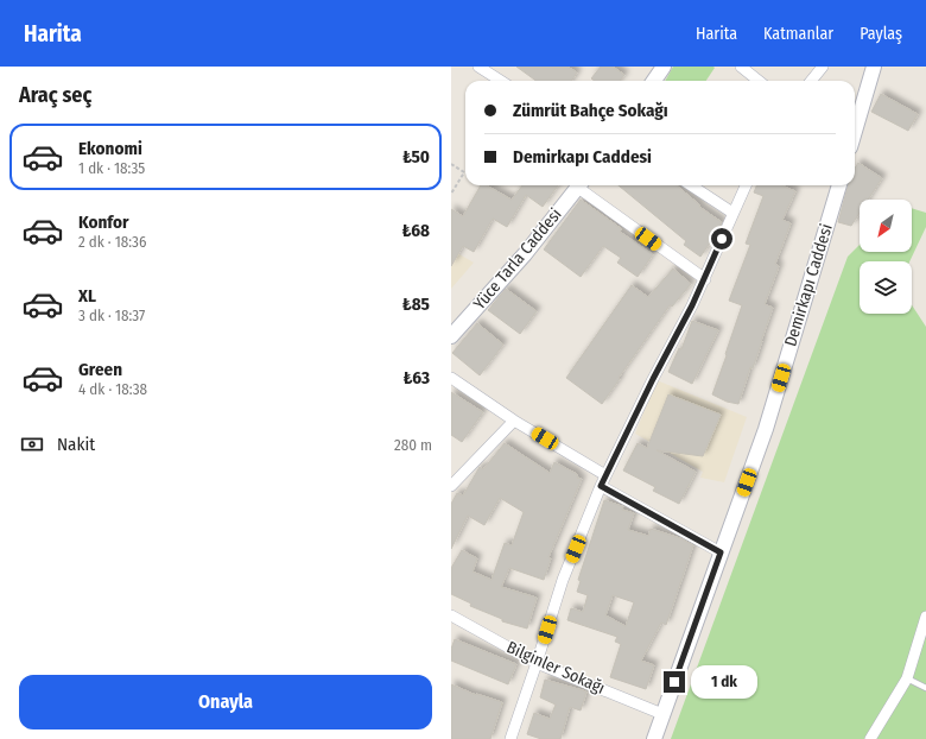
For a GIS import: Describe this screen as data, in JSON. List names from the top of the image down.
{
  "streets": {
    "street": ["Yüce Tarla Caddesi", "Demirkapı Caddesi", "Bilginler Sokağı"]
  },
  "crossings": [
    ["Demirkapı Caddesi", "Bilginler Sokağı"]
  ],
  "north": "bottom left",
  "page": {
    "header": "Harita",
    "nav": ["Harita", "Katmanlar", "Paylaş"],
    "heading": "Araç seç",
    "banner": ["Zümrüt Bahçe Sokağı", "Demirkapı Caddesi"],
    "list": [
      {
        "name": "Ekonomi",
        "note": "1 dk · 18:35",
        "value": "₺50"
      },
      {
        "name": "Konfor",
        "note": "2 dk · 18:36",
        "value": "₺68"
      },
      {
        "name": "XL",
        "note": "3 dk · 18:37",
        "value": "₺85"
      },
      {
        "name": "Green",
        "note": "4 dk · 18:38",
        "value": "₺63"
      }
    ],
    "pay": ["Nakit", "280 m"],
    "buttons": "Onayla",
    "bubble": "1 dk"
  }
}
